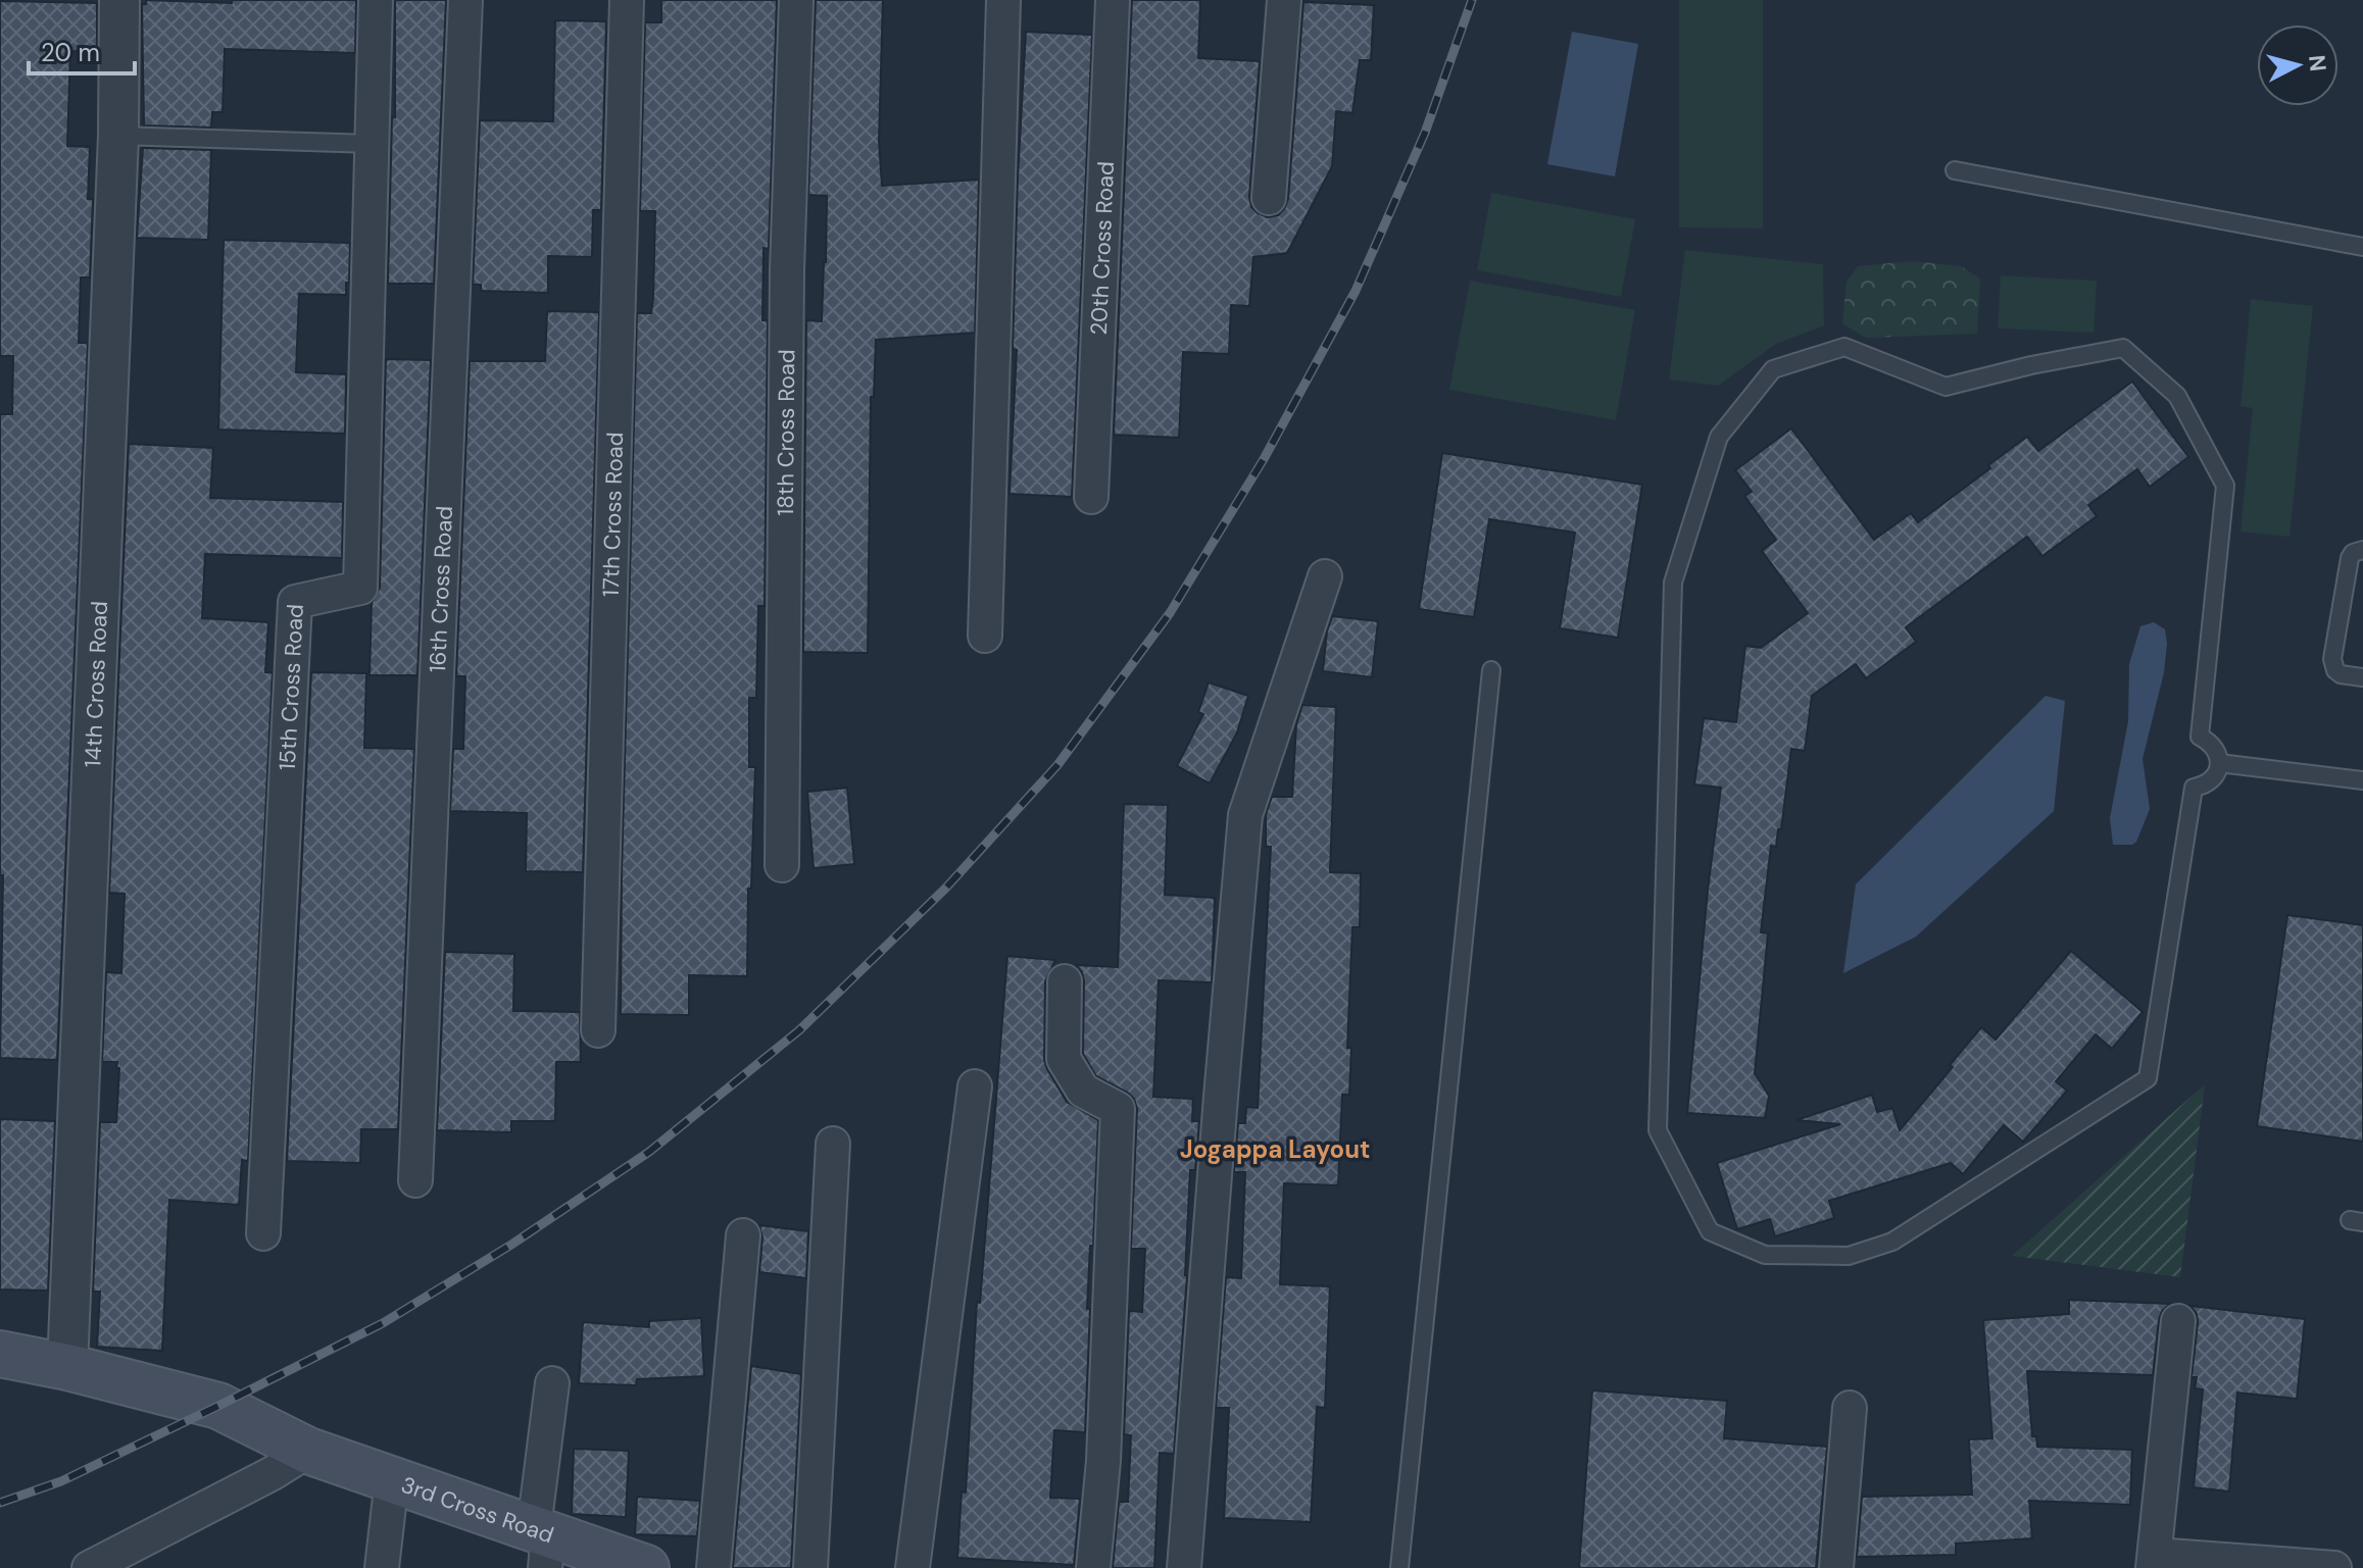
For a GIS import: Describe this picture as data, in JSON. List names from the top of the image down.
{
  "streets": {
    "main road": ["3rd Cross Road"],
    "street": [
      "20th Cross Road",
      "18th Cross Road",
      "17th Cross Road",
      "16th Cross Road",
      "14th Cross Road",
      "15th Cross Road"
    ]
  },
  "crossings": [
    ["14th Cross Road", "3rd Cross Road"]
  ],
  "districts": ["Jogappa Layout"],
  "scale_bar": "20 m",
  "north": "right"
}
